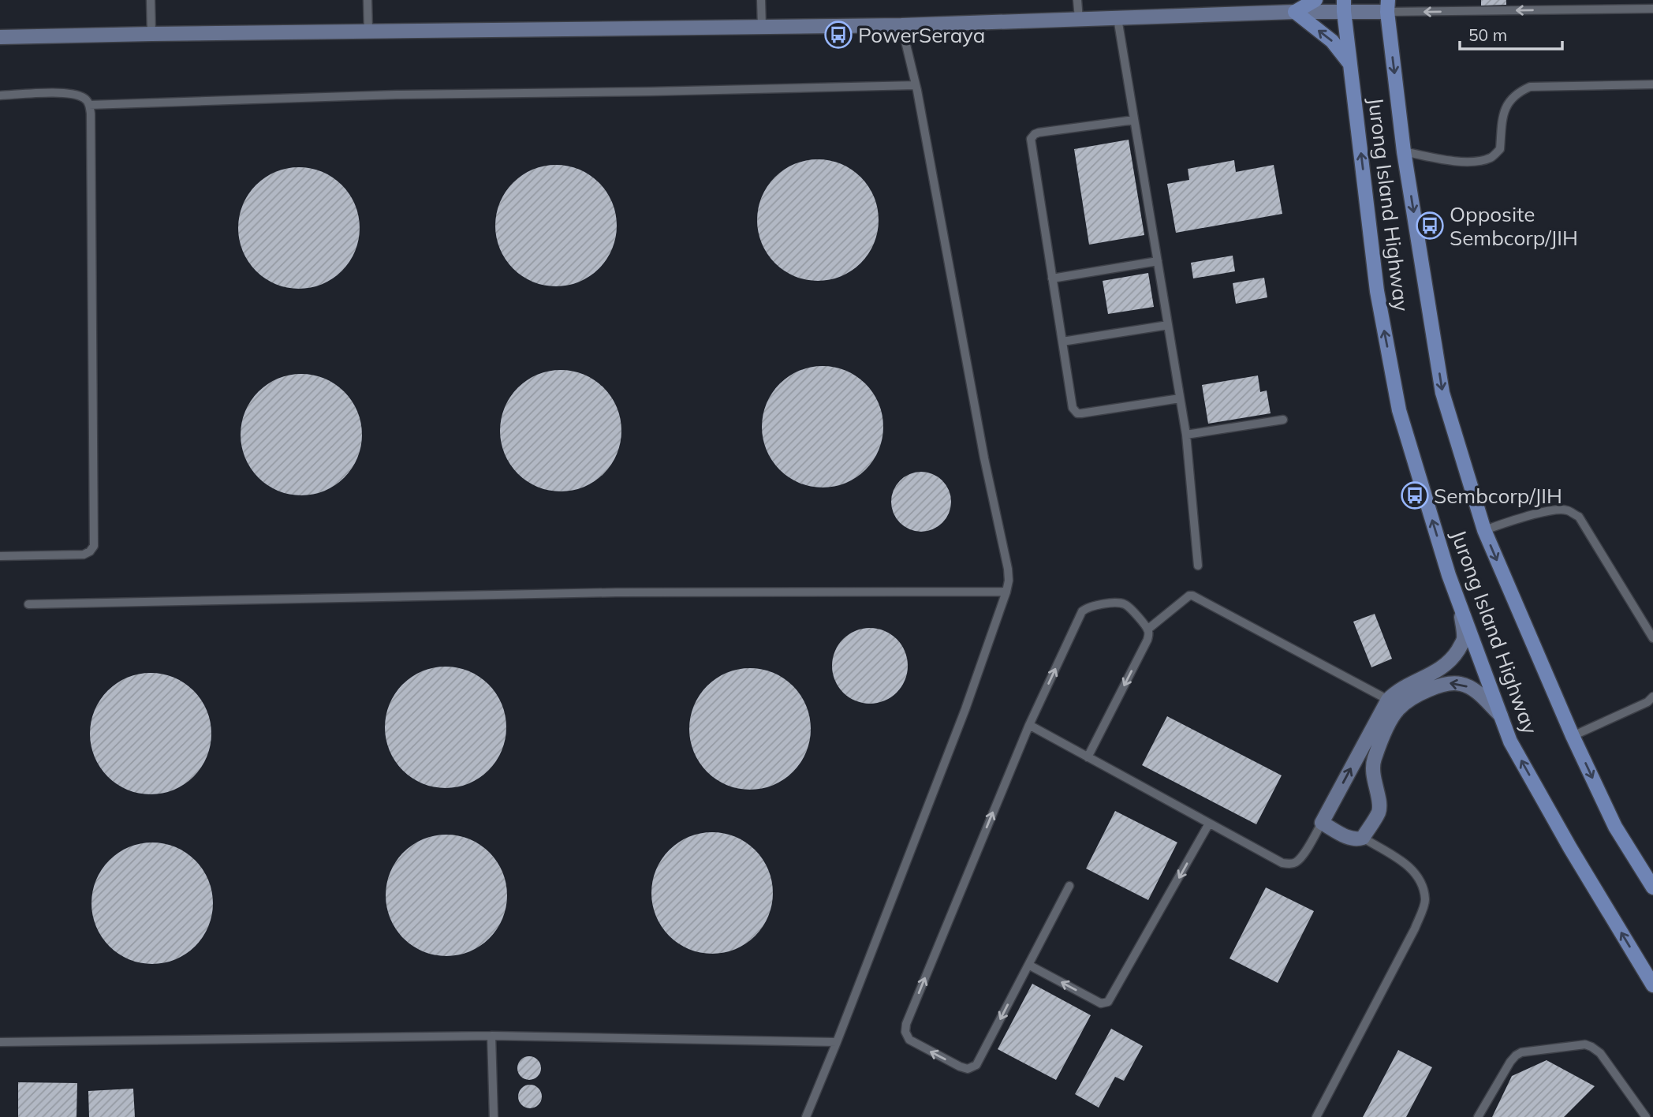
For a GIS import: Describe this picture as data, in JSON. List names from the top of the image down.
{
  "streets": {
    "main road": ["Jurong Island Highway"]
  },
  "places": {
    "bus stop": ["PowerSeraya", "Opposite Sembcorp/JIH", "Sembcorp/JIH"]
  },
  "scale_bar": "50 m"
}
